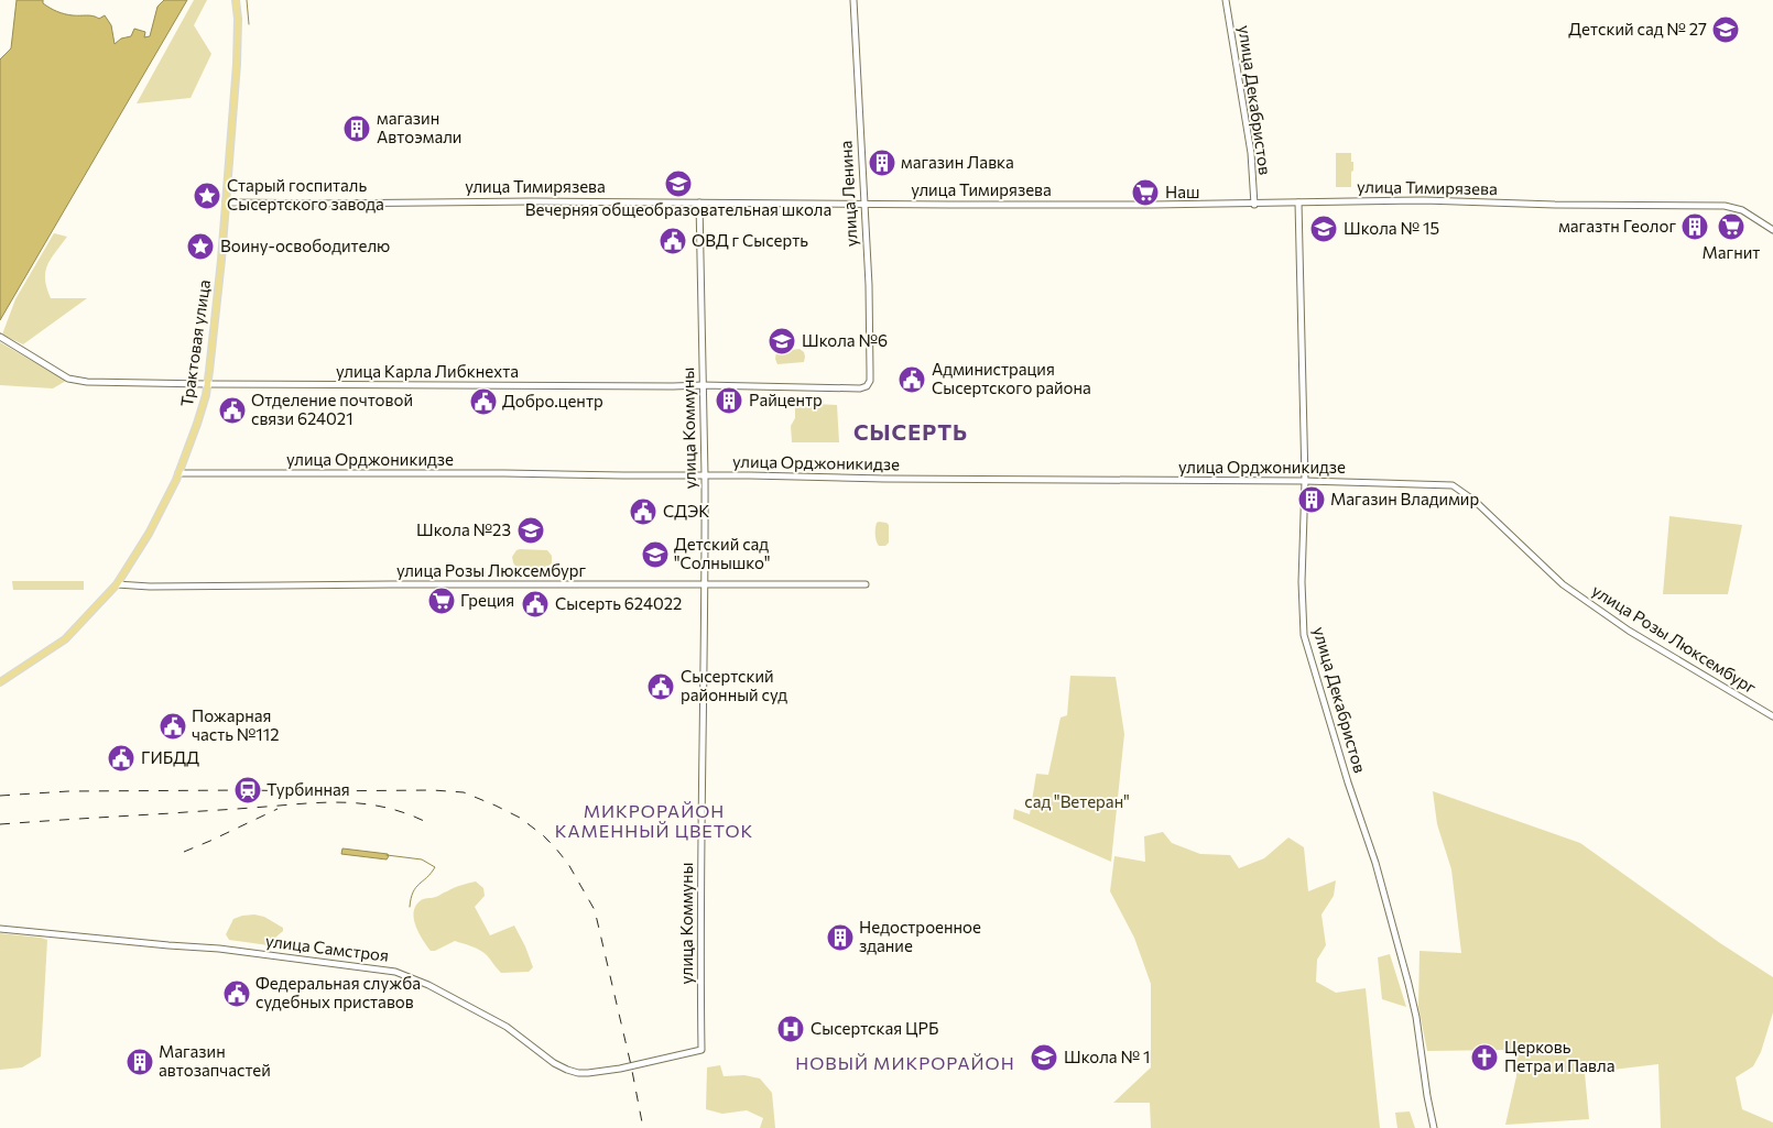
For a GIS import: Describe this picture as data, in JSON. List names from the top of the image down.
{
  "streets": {
    "main road": ["Трактовая улица"],
    "street": [
      "улица Декабристов",
      "улица Тимирязева",
      "улица Ленина",
      "улица Карла Либкнехта",
      "улица Коммуны",
      "улица Орджоникидзе",
      "улица Розы Люксембург",
      "улица Самстроя"
    ]
  },
  "crossings": [
    ["улица Декабристов", "улица Тимирязева"],
    ["улица Декабристов", "улица Орджоникидзе"],
    ["улица Тимирязева", "улица Ленина"],
    ["улица Тимирязева", "Трактовая улица"],
    ["улица Тимирязева", "улица Коммуны"],
    ["улица Ленина", "улица Карла Либкнехта"],
    ["Трактовая улица", "улица Карла Либкнехта"],
    ["Трактовая улица", "улица Орджоникидзе"],
    ["Трактовая улица", "улица Розы Люксембург"],
    ["улица Карла Либкнехта", "улица Коммуны"],
    ["улица Коммуны", "улица Орджоникидзе"],
    ["улица Коммуны", "улица Розы Люксембург"],
    ["улица Коммуны", "улица Самстроя"],
    ["улица Орджоникидзе", "улица Розы Люксембург"]
  ],
  "districts": ["СЫСЕРТЬ", "МИКРОРАЙОН КАМЕННЫЙ ЦВЕТОК", "НОВЫЙ МИКРОРАЙОН"],
  "parks": ["сад \"Ветеран\""],
  "places": {
    "school or university": [
      "Детский сад № 27",
      "Вечерняя общеобразовательная школа",
      "Школа № 15",
      "Школа №6",
      "Школа №23",
      "Детский сад \"Солнышко\"",
      "Школа № 1"
    ],
    "building": [
      "магазин Автоэмали",
      "магазин Лавка",
      "магазтн Геолог",
      "Райцентр",
      "Магазин Владимир",
      "Недостроенное здание",
      "Магазин автозапчастей"
    ],
    "supermarket": ["Наш", "Магнит", "Греция"],
    "place": ["Старый госпиталь Сысертского завода", "Воину-освободителю"],
    "public building": [
      "ОВД г Сысерть",
      "Администрация Сысертского района",
      "Добро.центр",
      "Отделение почтовой связи 624021",
      "СДЭК",
      "Сысерть 624022",
      "Сысертский районный суд",
      "Пожарная часть №112",
      "ГИБДД",
      "Федеральная служба судебных приставов"
    ],
    "station": ["Турбинная"],
    "hospital": ["Сысертская ЦРБ"],
    "church": ["Церковь Петра и Павла"]
  }
}
